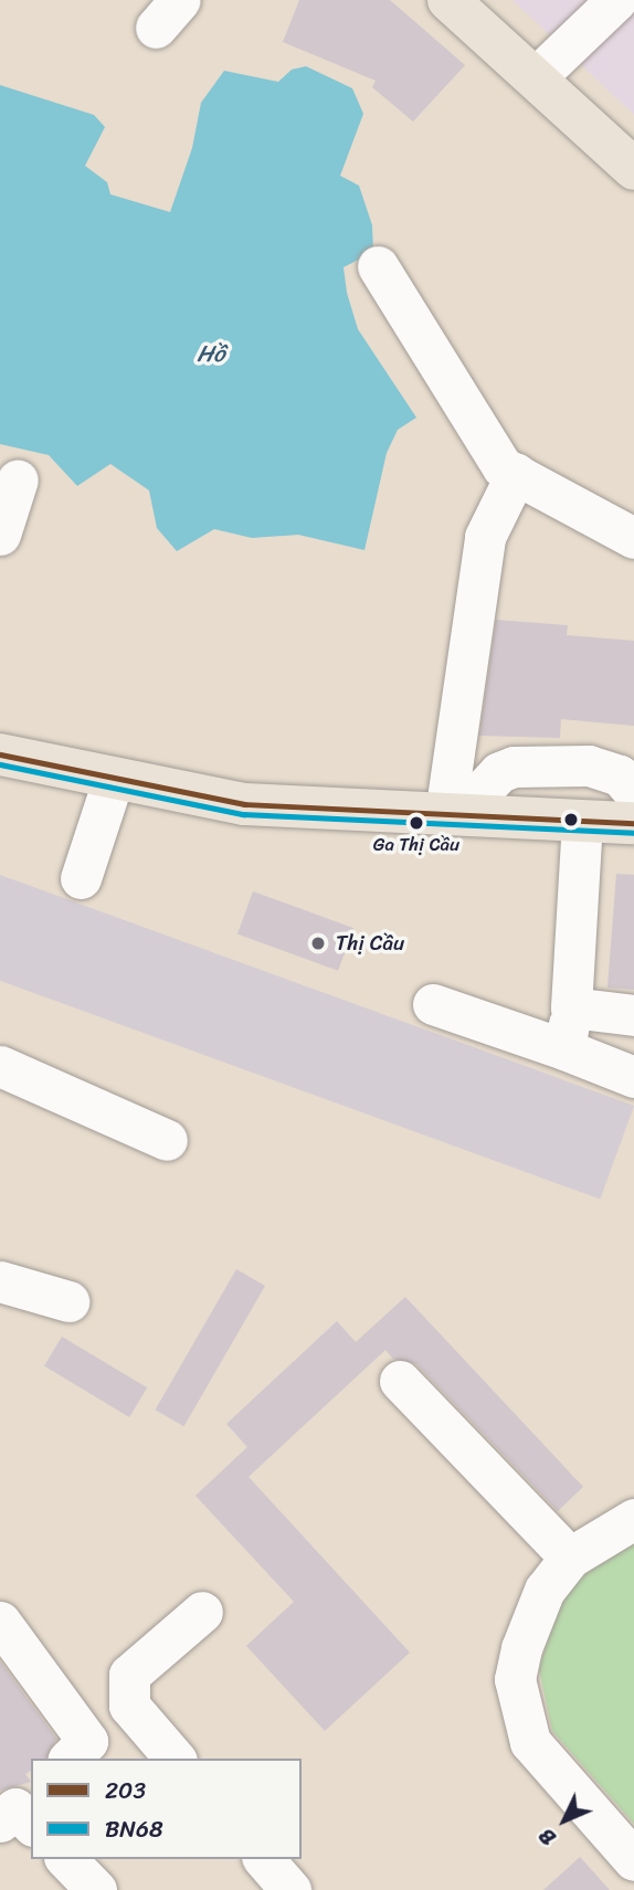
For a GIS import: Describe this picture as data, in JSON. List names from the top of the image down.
{
  "water": ["Hồ"],
  "places": ["Ga Thị Cầu", "Thị Cầu"],
  "lines": ["transit line 203", "transit line BN68"],
  "legend": ["203", "BN68"],
  "north": "bottom left"
}
